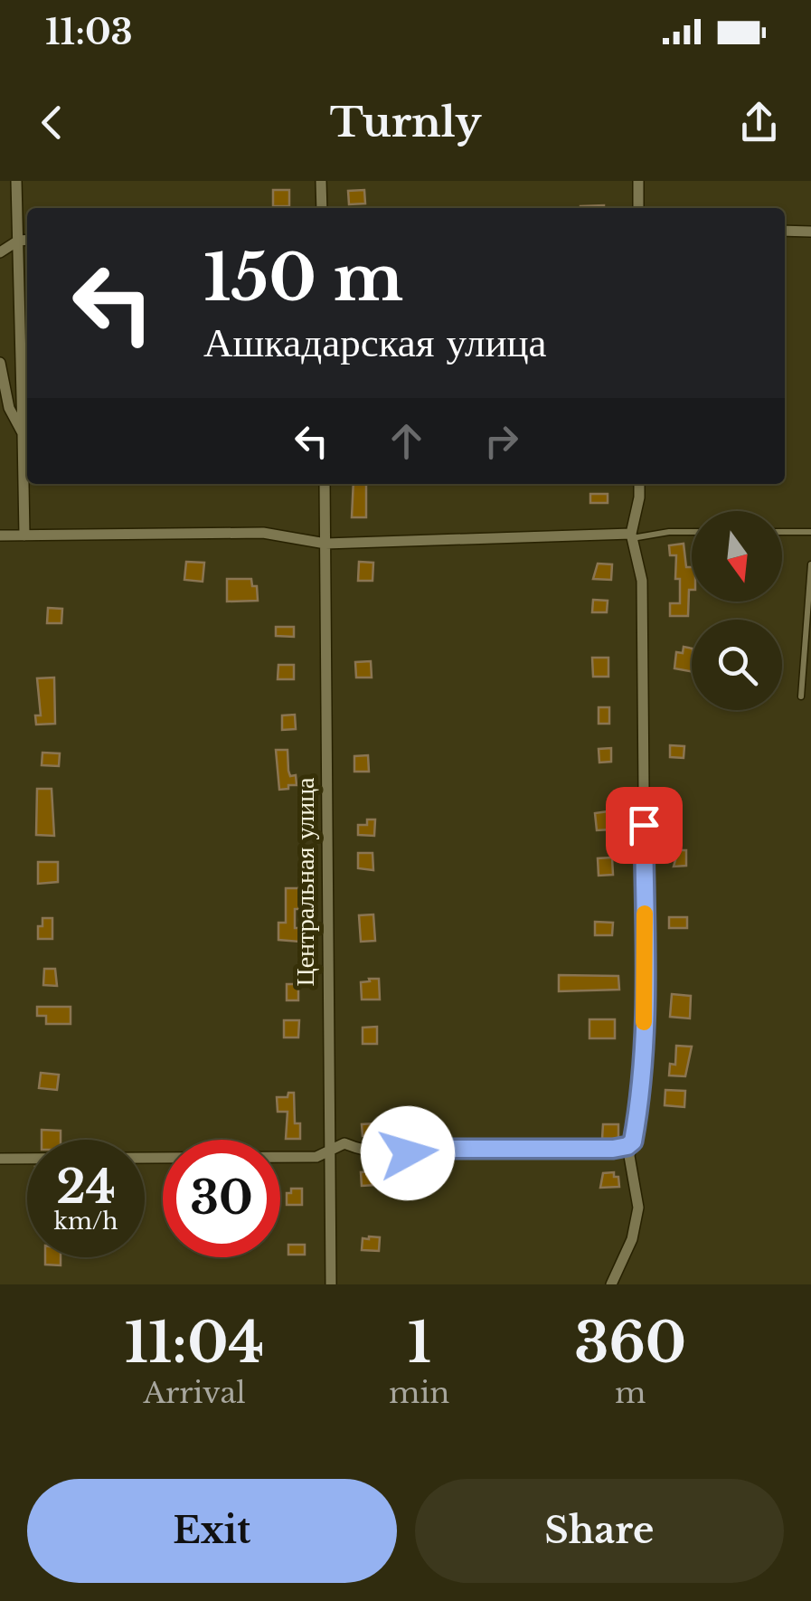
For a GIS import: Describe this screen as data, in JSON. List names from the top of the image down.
{
  "streets": {
    "street": ["Центральная улица"]
  },
  "north": "bottom",
  "page": {
    "status": "11:03",
    "header": "Turnly",
    "turn": ["150 m", "Ашкадарская улица"],
    "speed": "24 km/h",
    "limit": "30",
    "eta": [
      "11:04",
      "Arrival",
      "1",
      "min",
      "360",
      "m"
    ],
    "buttons": ["Exit", "Share"]
  }
}
